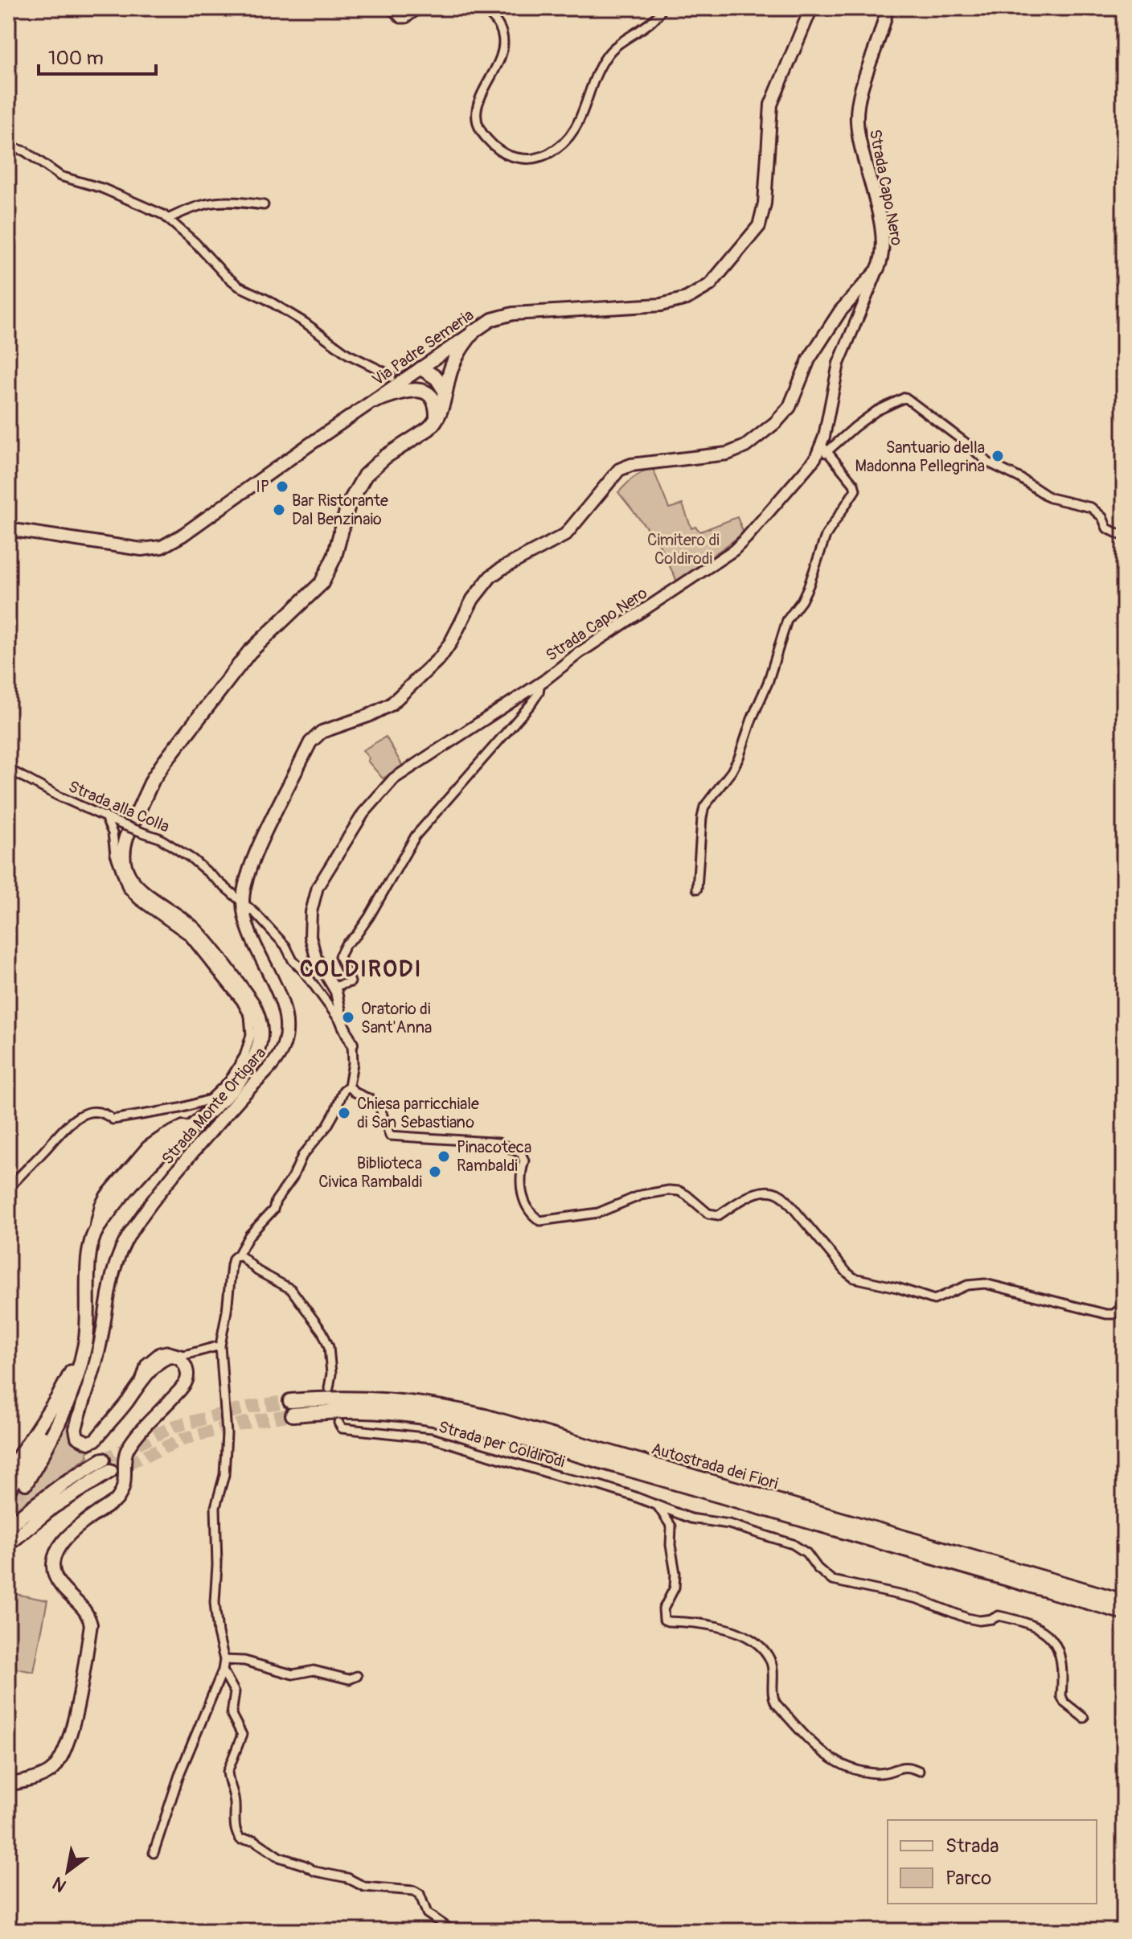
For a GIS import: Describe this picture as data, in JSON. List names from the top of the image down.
{
  "streets": {
    "highway": ["Autostrada dei Fiori"],
    "main road": ["Strada Capo Nero", "Via Padre Semeria", "Strada Monte Ortigara"],
    "street": ["Strada alla Colla", "Strada per Coldirodi"]
  },
  "crossings": [
    ["Strada Capo Nero", "Strada alla Colla"],
    ["Strada Capo Nero", "Strada Monte Ortigara"],
    ["Strada alla Colla", "Strada Monte Ortigara"]
  ],
  "districts": ["COLDIRODI"],
  "parks": ["Cimitero di Coldirodi"],
  "places": [
    "Santuario della Madonna Pellegrina",
    "IP",
    "Bar Ristorante Dal Benzinaio",
    "Oratorio di Sant'Anna",
    "Chiesa parricchiale di San Sebastiano",
    "Pinacoteca Rambaldi",
    "Biblioteca Civica Rambaldi"
  ],
  "legend": ["Strada", "Parco"],
  "scale_bar": "100 m",
  "north": "bottom left"
}
